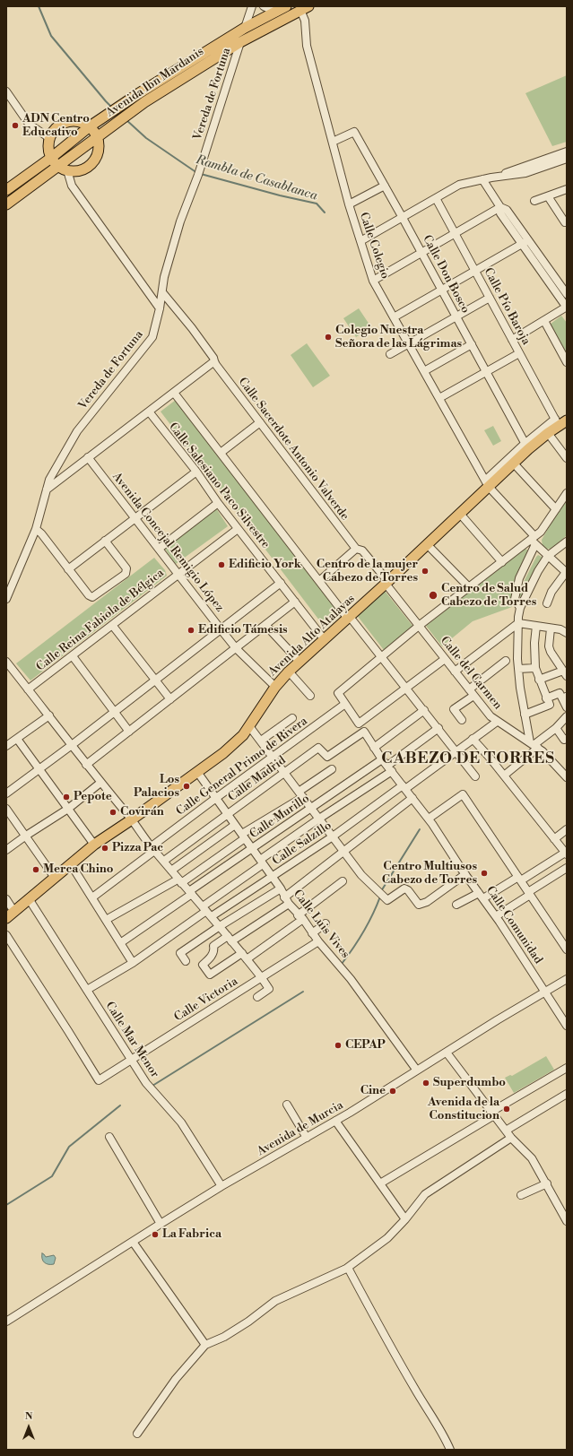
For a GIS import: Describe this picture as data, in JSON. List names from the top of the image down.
{
  "streets": {
    "main road": ["Avenida Ibn Mardanis", "Avenida Alto Atalayas"],
    "street": [
      "Vereda de Fortuna",
      "Calle Colegio",
      "Calle Don Bosco",
      "Calle Pío Baroja",
      "Calle Sacerdote Antonio Valverde",
      "Calle Salesiano Paco Silvestre",
      "Avenida Concejal Remigio López",
      "Calle Reina Fabiola de Bélgica",
      "Calle del Carmen",
      "Calle General Primo de Rivera",
      "Calle Madrid",
      "Calle Murillo",
      "Calle Salzillo",
      "Calle Luis Vives",
      "Calle Comunidad",
      "Calle Victoria",
      "Calle Mar Menor",
      "Avenida de Murcia"
    ]
  },
  "crossings": [
    ["Avenida Ibn Mardanis", "Vereda de Fortuna"],
    ["Avenida Ibn Mardanis", "Calle Colegio"],
    ["Vereda de Fortuna", "Calle Sacerdote Antonio Valverde"],
    ["Calle Colegio", "Calle Don Bosco"],
    ["Calle Colegio", "Avenida Alto Atalayas"],
    ["Calle Don Bosco", "Avenida Alto Atalayas"],
    ["Calle Pío Baroja", "Avenida Alto Atalayas"],
    ["Calle Sacerdote Antonio Valverde", "Avenida Alto Atalayas"],
    ["Calle Sacerdote Antonio Valverde", "Calle del Carmen"],
    ["Calle Salesiano Paco Silvestre", "Calle Reina Fabiola de Bélgica"],
    ["Calle Salesiano Paco Silvestre", "Avenida Alto Atalayas"],
    ["Avenida Concejal Remigio López", "Calle Reina Fabiola de Bélgica"],
    ["Avenida Concejal Remigio López", "Avenida Alto Atalayas"],
    ["Avenida Alto Atalayas", "Calle del Carmen"],
    ["Avenida Alto Atalayas", "Calle Luis Vives"],
    ["Avenida Alto Atalayas", "Calle Mar Menor"],
    ["Calle del Carmen", "Calle Salzillo"],
    ["Calle General Primo de Rivera", "Calle Luis Vives"],
    ["Calle Madrid", "Calle Luis Vives"],
    ["Calle Madrid", "Calle Comunidad"],
    ["Calle Murillo", "Calle Luis Vives"],
    ["Calle Murillo", "Calle Comunidad"],
    ["Calle Salzillo", "Calle Luis Vives"],
    ["Calle Salzillo", "Calle Comunidad"],
    ["Calle Luis Vives", "Calle Victoria"],
    ["Calle Luis Vives", "Avenida de Murcia"],
    ["Calle Comunidad", "Avenida de Murcia"],
    ["Calle Victoria", "Calle Mar Menor"],
    ["Calle Mar Menor", "Avenida de Murcia"]
  ],
  "districts": ["CABEZO DE TORRES"],
  "water": ["Rambla de Casablanca"],
  "places": [
    "ADN Centro Educativo",
    "Colegio Nuestra Señora de las Lágrimas",
    "Edificio York",
    "Centro de la mujer Cabezo de Torres",
    "Centro de Salud Cabezo de Torres",
    "Edificio Támesis",
    "Los Palacios",
    "Pepote",
    "Covirán",
    "Pizza Pac",
    "Merca Chino",
    "Centro Multiusos Cabezo de Torres",
    "CEPAP",
    "Superdumbo",
    "Cine",
    "Avenida de la Constitucion",
    "La Fabrica"
  ],
  "north": "top"
}
